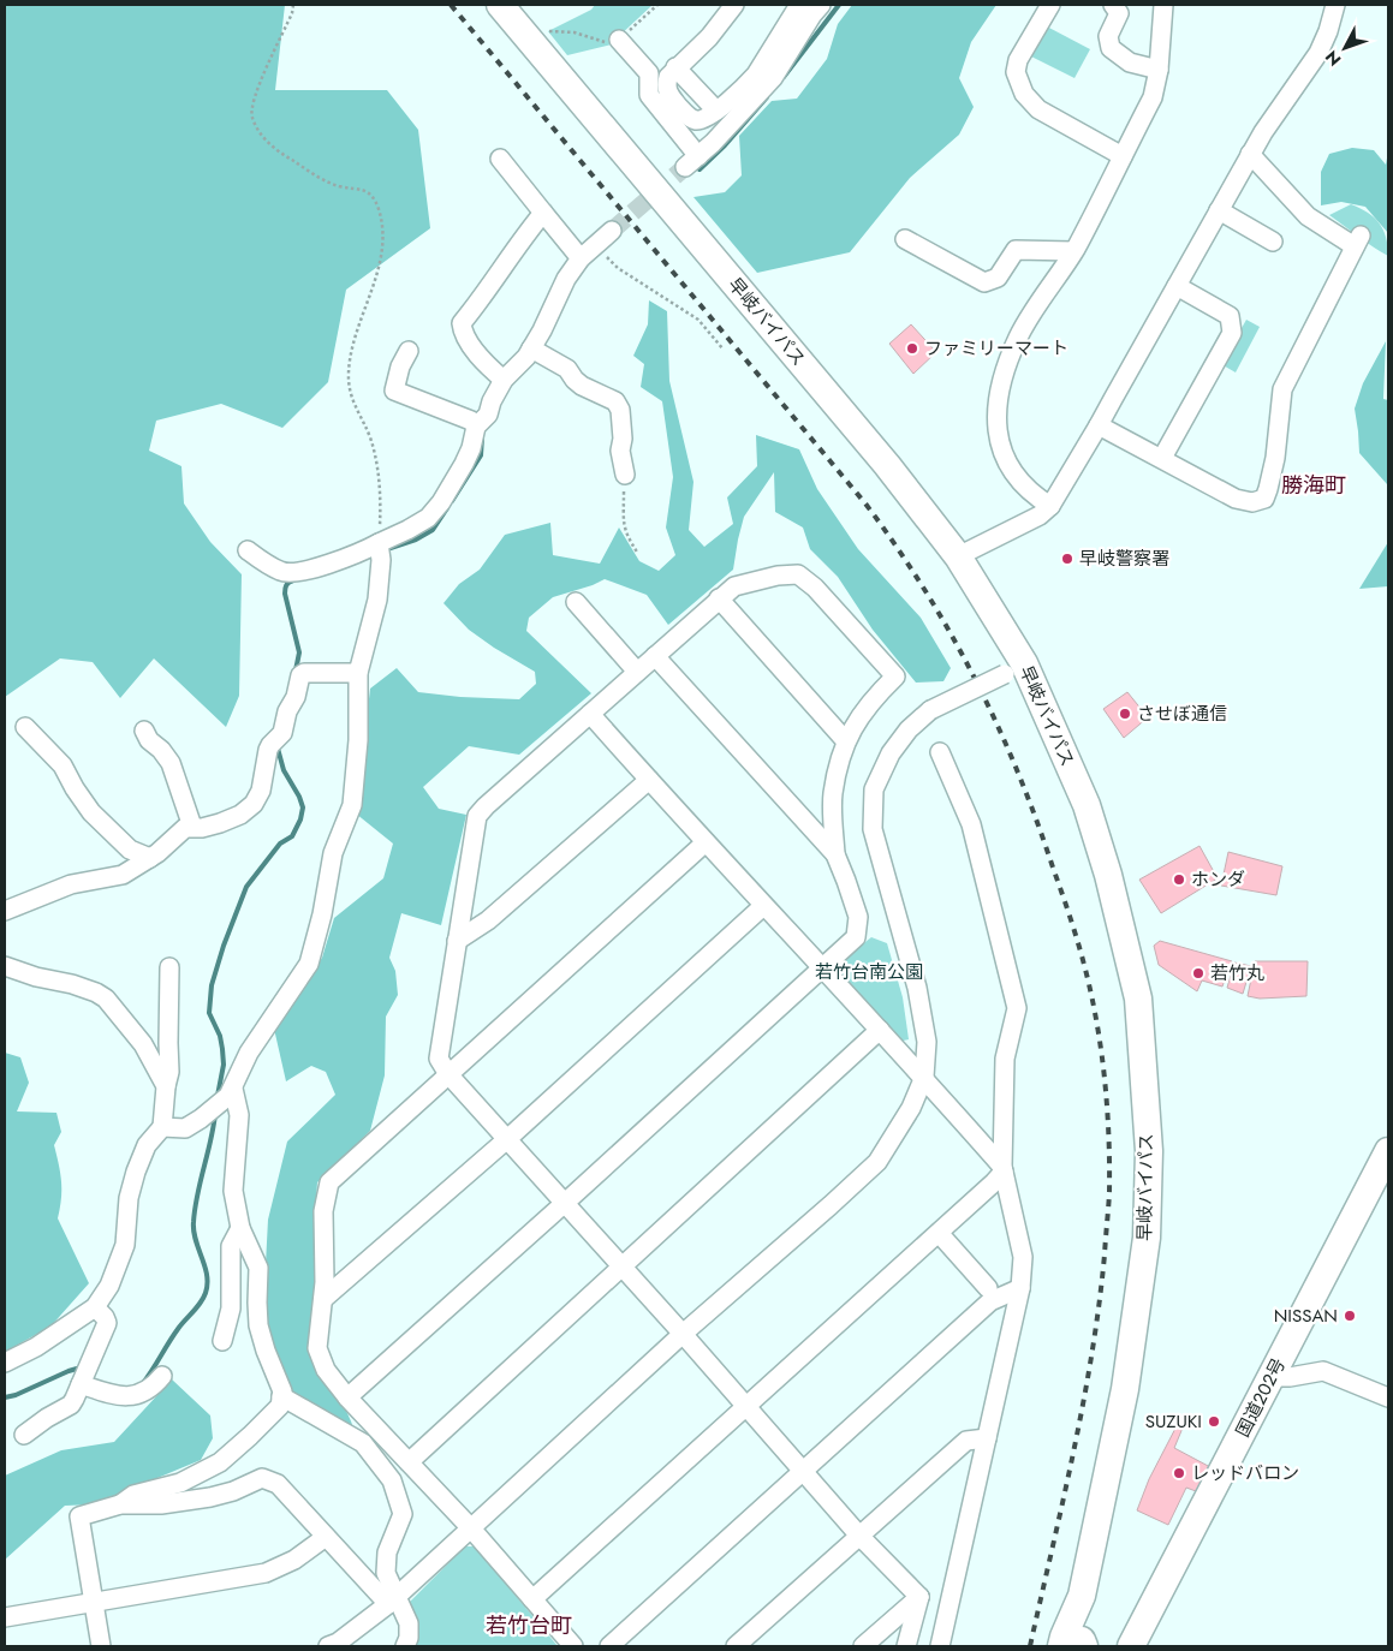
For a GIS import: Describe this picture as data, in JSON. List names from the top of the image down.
{
  "streets": {
    "highway": ["早岐バイパス", "国道202号"]
  },
  "districts": ["勝海町", "若竹台町"],
  "parks": ["若竹台南公園"],
  "places": [
    "ファミリーマート",
    "早岐警察署",
    "させぼ通信",
    "ホンダ",
    "若竹丸",
    "NISSAN",
    "SUZUKI",
    "レッドバロン"
  ],
  "north": "bottom left"
}
